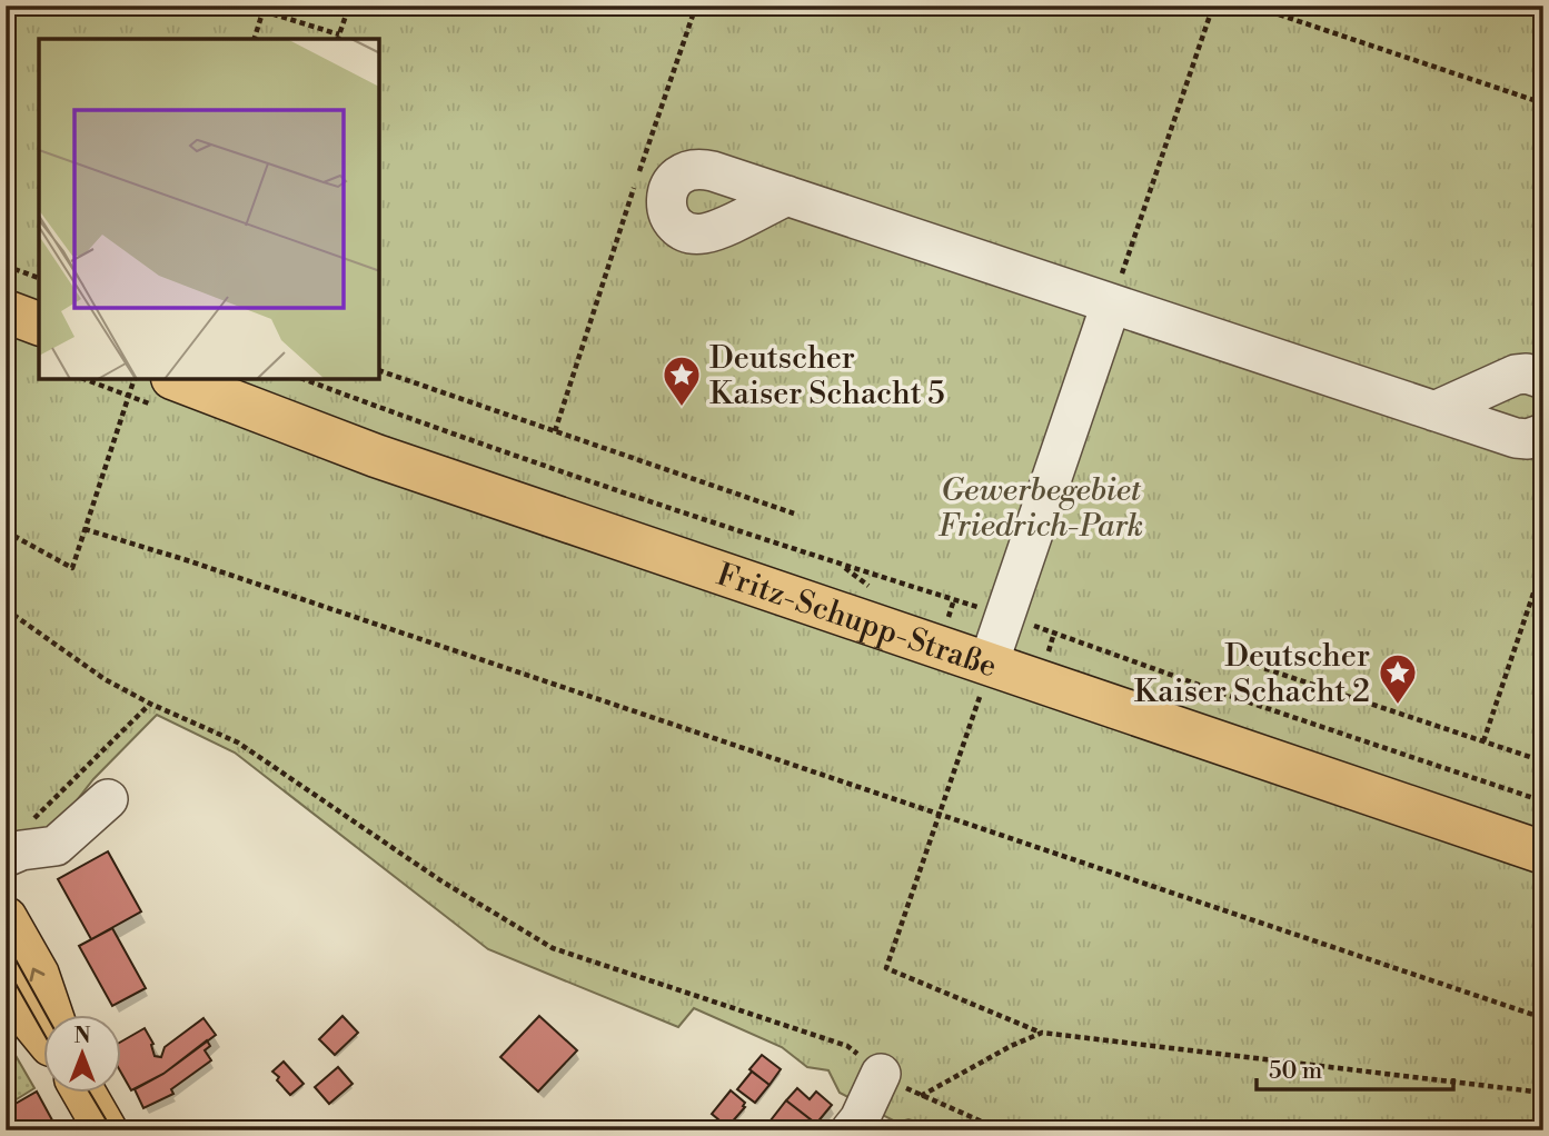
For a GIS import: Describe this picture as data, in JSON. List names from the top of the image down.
{
  "streets": {
    "main road": ["Fritz-Schupp-Straße"]
  },
  "parks": ["Gewerbegebiet Friedrich-Park"],
  "places": {
    "place": ["Deutscher Kaiser Schacht 5", "Deutscher Kaiser Schacht 2"]
  },
  "scale_bar": "50 m",
  "north": "top"
}
